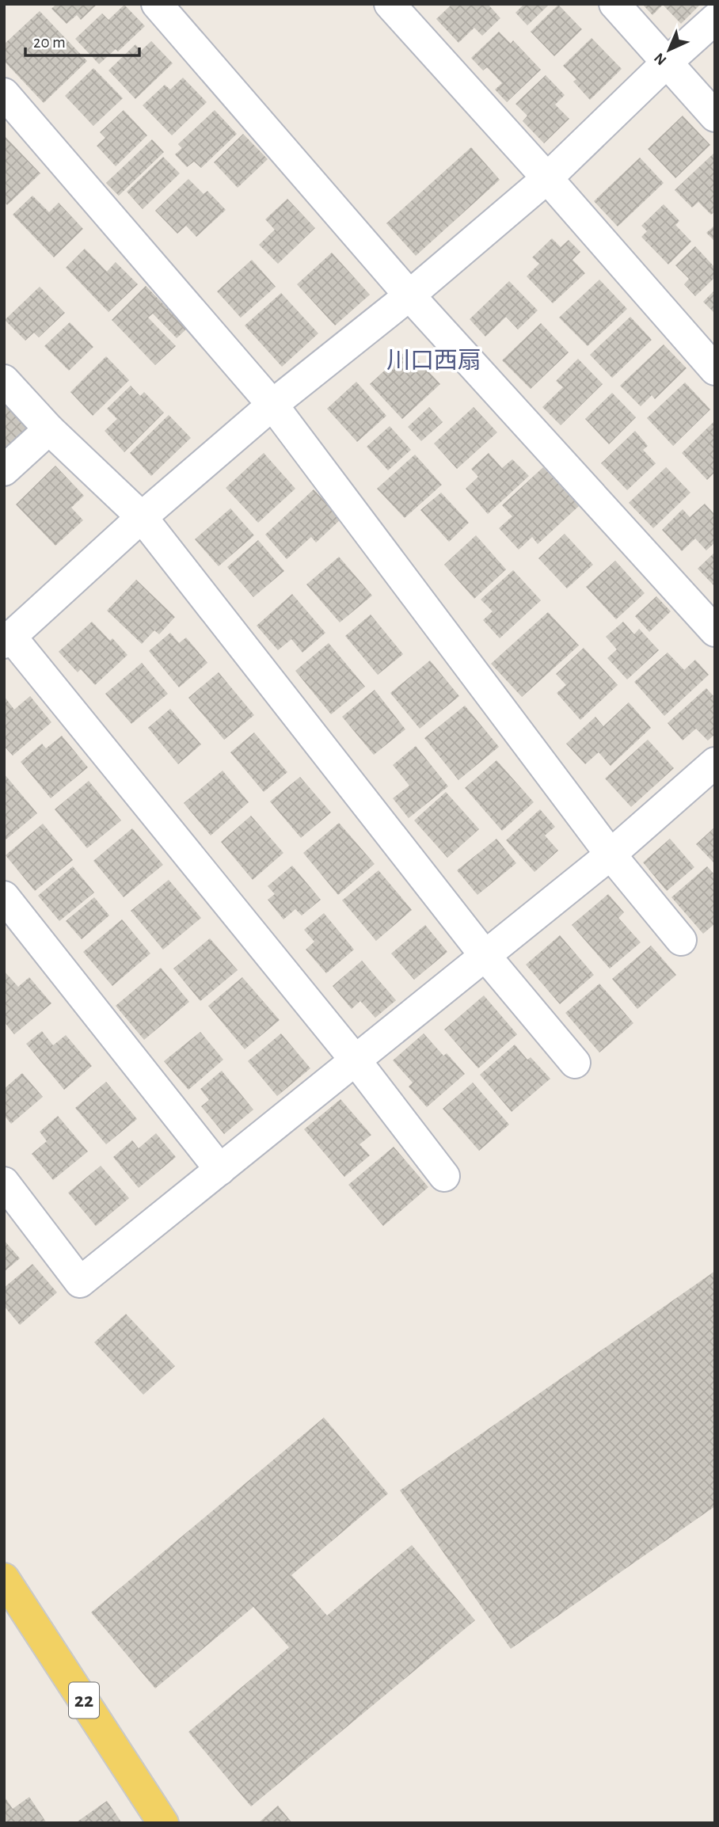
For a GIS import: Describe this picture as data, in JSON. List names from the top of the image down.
{
  "streets": {
    "main road": ["22"]
  },
  "districts": ["川口西扇"],
  "scale_bar": "20 m",
  "north": "bottom left"
}
